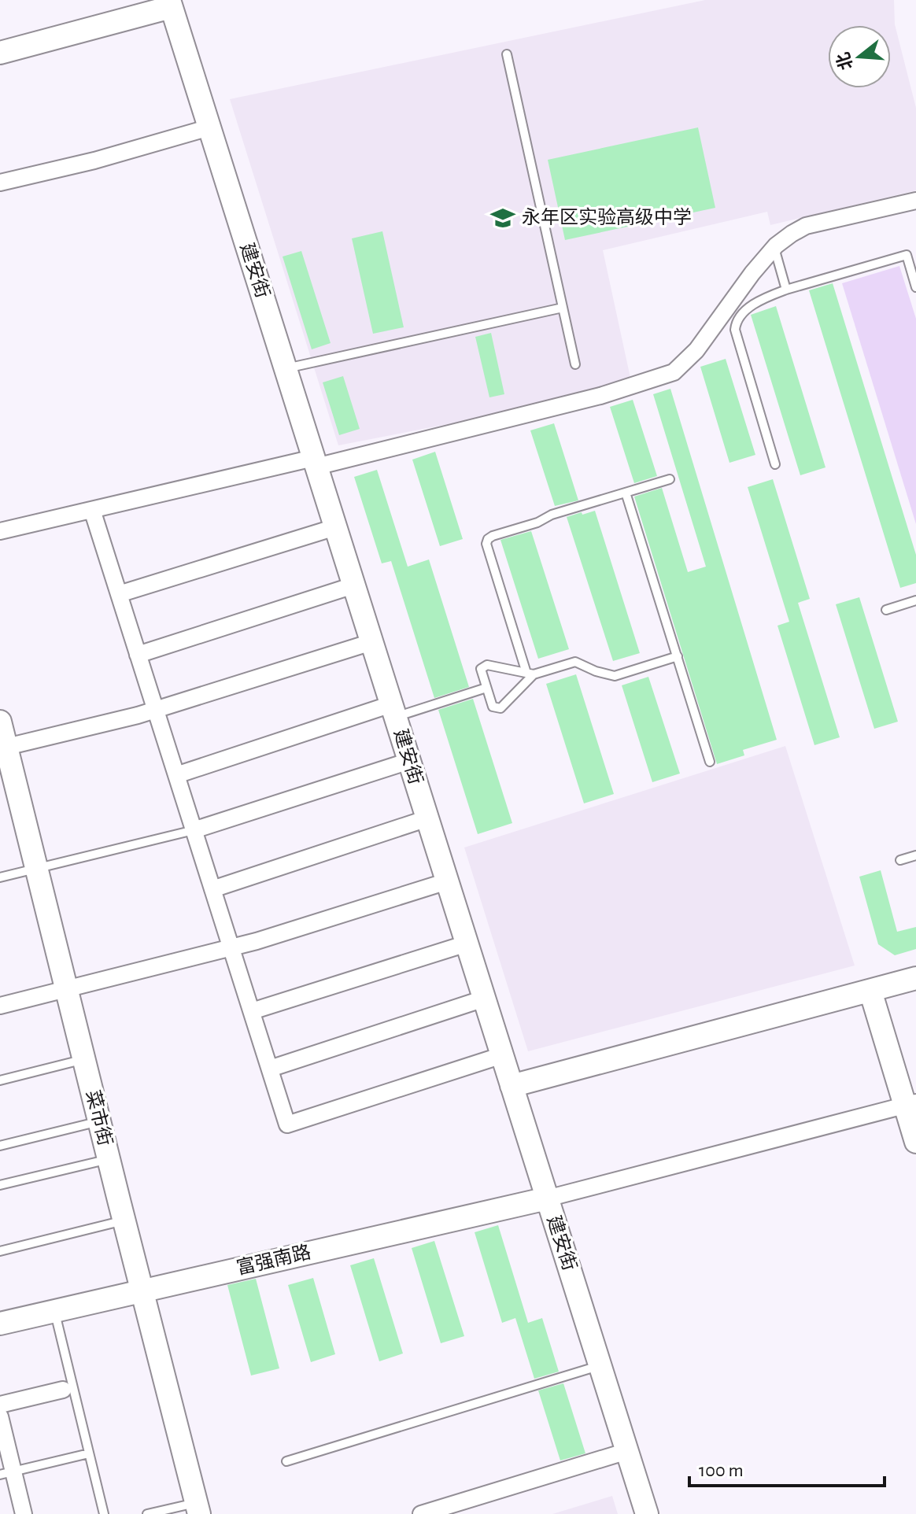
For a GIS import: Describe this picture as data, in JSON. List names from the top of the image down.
{
  "streets": {
    "street": ["建安街", "菜市街", "富强南路"]
  },
  "crossings": [
    ["建安街", "富强南路"],
    ["菜市街", "富强南路"]
  ],
  "places": {
    "school or university": ["永年区实验高级中学"]
  },
  "scale_bar": "100 m",
  "north": "left"
}
